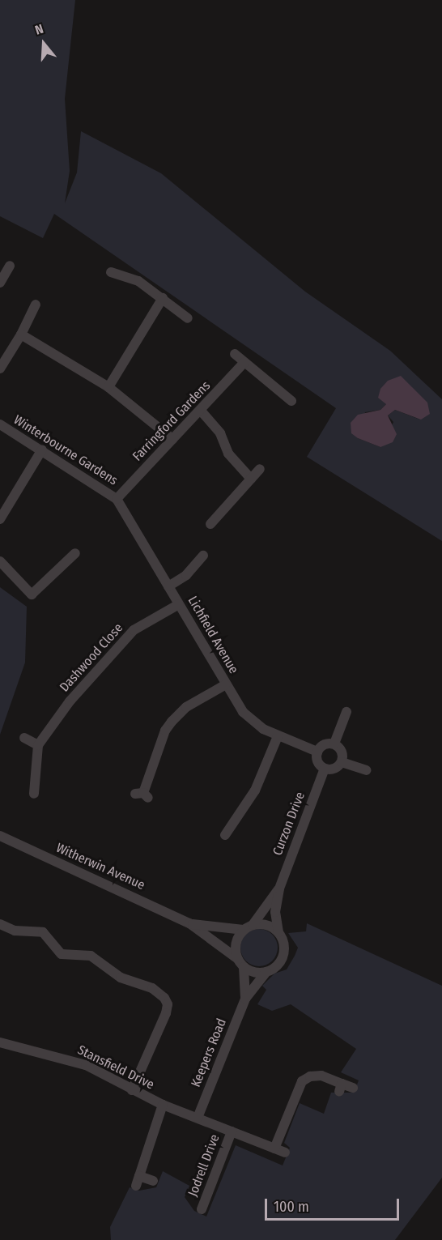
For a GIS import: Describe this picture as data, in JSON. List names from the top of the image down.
{
  "streets": {
    "street": [
      "Farringford Gardens",
      "Winterbourne Gardens",
      "Lichfield Avenue",
      "Dashwood Close",
      "Curzon Drive",
      "Witherwin Avenue",
      "Keepers Road",
      "Stansfield Drive",
      "Jodrell Drive"
    ]
  },
  "crossings": [
    ["Farringford Gardens", "Winterbourne Gardens"],
    ["Farringford Gardens", "Lichfield Avenue"],
    ["Winterbourne Gardens", "Lichfield Avenue"],
    ["Lichfield Avenue", "Dashwood Close"],
    ["Lichfield Avenue", "Curzon Drive"],
    ["Keepers Road", "Stansfield Drive"],
    ["Stansfield Drive", "Jodrell Drive"]
  ],
  "scale_bar": "100 m",
  "north": "top"
}
